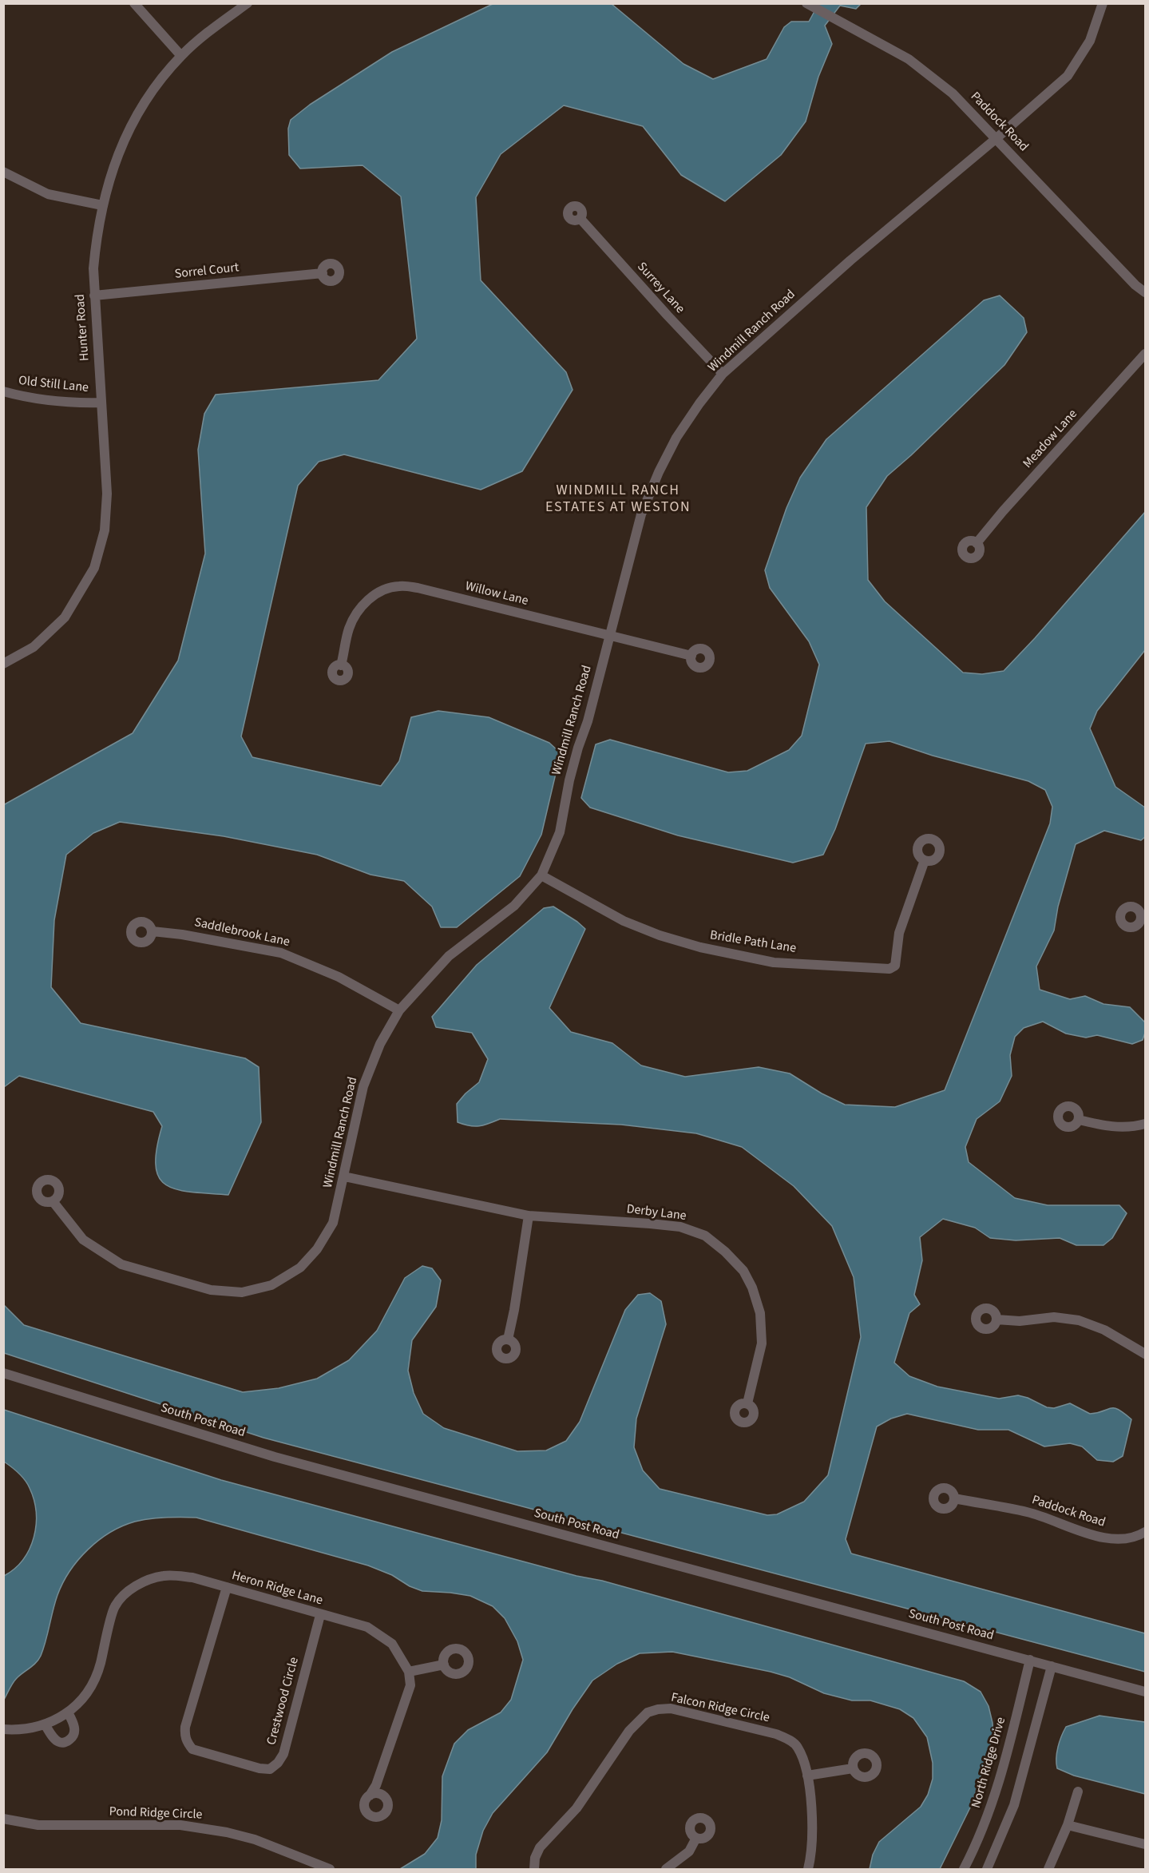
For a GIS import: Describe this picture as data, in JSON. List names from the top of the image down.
{
  "streets": {
    "street": [
      "Paddock Road",
      "Sorrel Court",
      "Surrey Lane",
      "Hunter Road",
      "Windmill Ranch Road",
      "Old Still Lane",
      "Meadow Lane",
      "Willow Lane",
      "Saddlebrook Lane",
      "Bridle Path Lane",
      "Derby Lane",
      "South Post Road",
      "Heron Ridge Lane",
      "Crestwood Circle",
      "Falcon Ridge Circle",
      "North Ridge Drive",
      "Pond Ridge Circle"
    ]
  },
  "crossings": [
    ["Paddock Road", "Windmill Ranch Road"],
    ["Sorrel Court", "Hunter Road"],
    ["Surrey Lane", "Windmill Ranch Road"],
    ["Hunter Road", "Old Still Lane"],
    ["Windmill Ranch Road", "Willow Lane"],
    ["Windmill Ranch Road", "Saddlebrook Lane"],
    ["Windmill Ranch Road", "Bridle Path Lane"],
    ["Windmill Ranch Road", "Derby Lane"],
    ["South Post Road", "North Ridge Drive"],
    ["Heron Ridge Lane", "Crestwood Circle"]
  ],
  "districts": ["WINDMILL RANCH ESTATES AT WESTON"]
}
